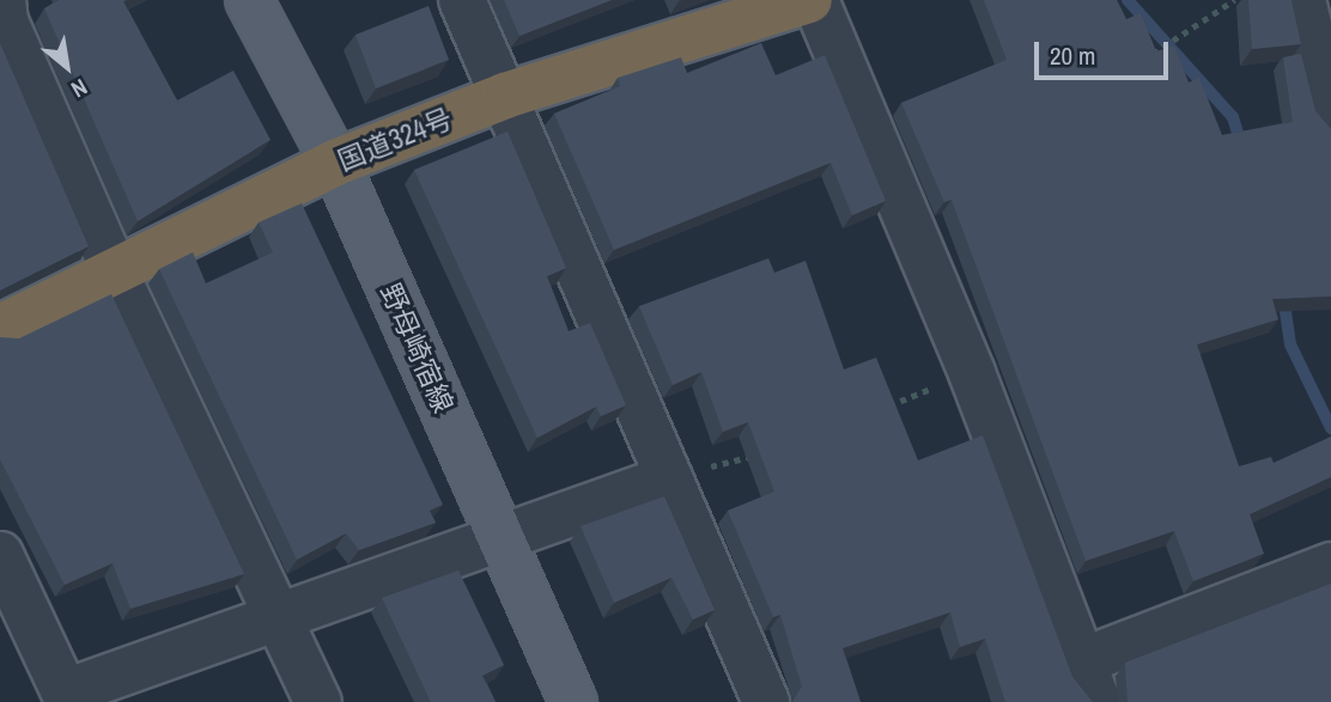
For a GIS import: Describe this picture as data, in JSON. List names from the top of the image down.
{
  "streets": {
    "highway": ["国道324号"],
    "main road": ["野母崎宿線"]
  },
  "crossings": [
    ["国道324号", "野母崎宿線"]
  ],
  "scale_bar": "20 m",
  "north": "bottom right"
}
